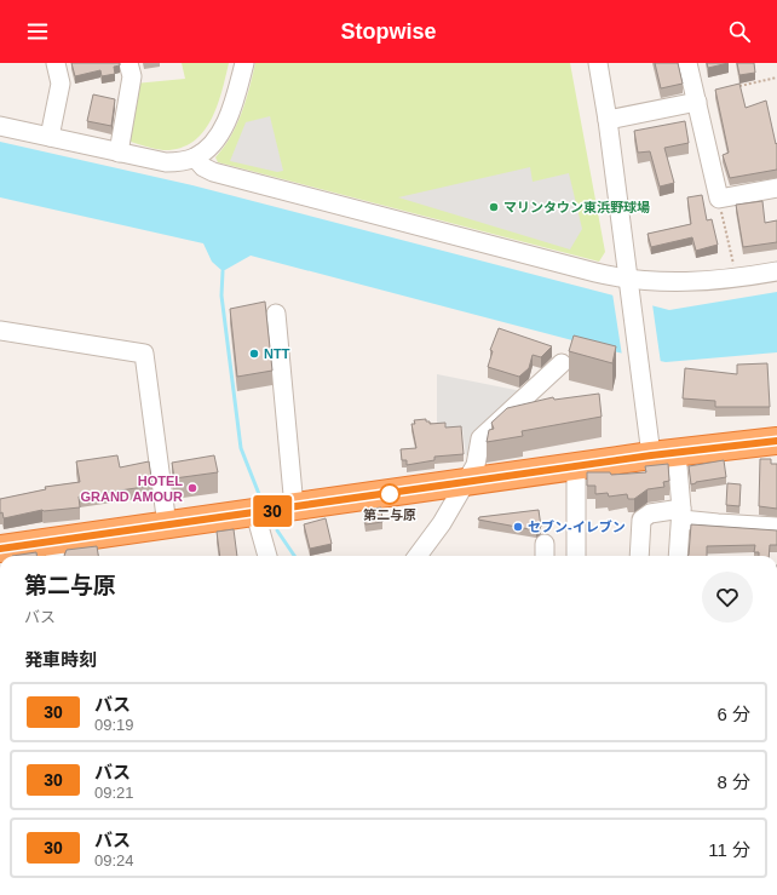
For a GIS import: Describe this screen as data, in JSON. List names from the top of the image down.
{
  "places": [
    "マリンタウン東浜野球場",
    "NTT",
    "HOTEL GRAND AMOUR",
    "第二与原",
    "セブン-イレブン"
  ],
  "lines": ["bus line 30"],
  "page": {
    "header": "Stopwise",
    "on_map": "30",
    "heading": [
      ["第二与原", "バス"],
      "発車時刻"
    ],
    "list": [
      {
        "mark": "30",
        "name": "バス",
        "note": "09:19",
        "value": "6 分"
      },
      {
        "mark": "30",
        "name": "バス",
        "note": "09:21",
        "value": "8 分"
      },
      {
        "mark": "30",
        "name": "バス",
        "note": "09:24",
        "value": "11 分"
      }
    ]
  }
}
